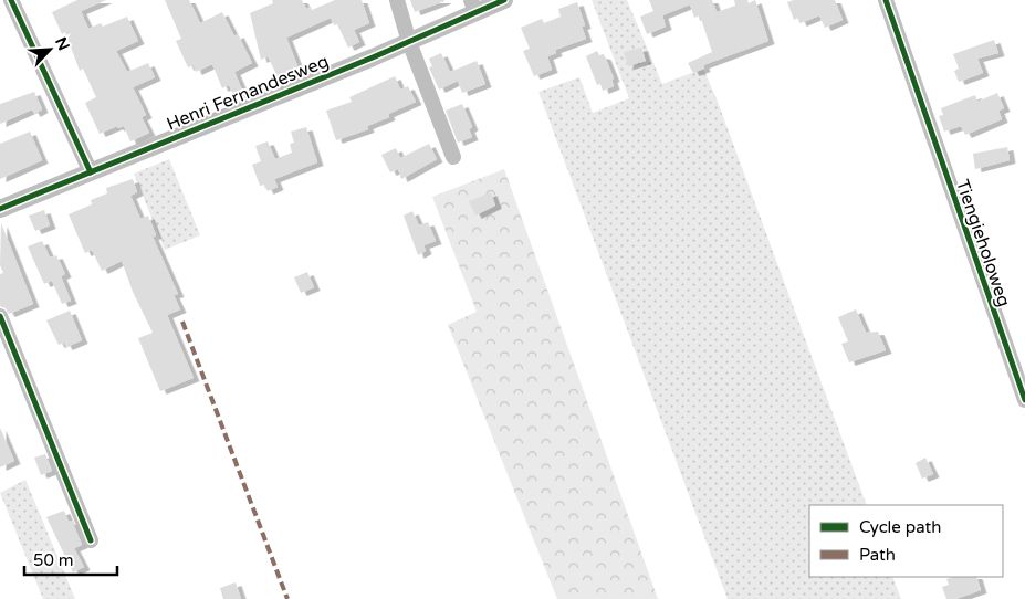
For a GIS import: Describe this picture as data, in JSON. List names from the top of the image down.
{
  "streets": {
    "street": ["Henri Fernandesweg", "Tiengieholoweg"]
  },
  "legend": ["Cycle path", "Path"],
  "scale_bar": "50 m",
  "north": "top right"
}
